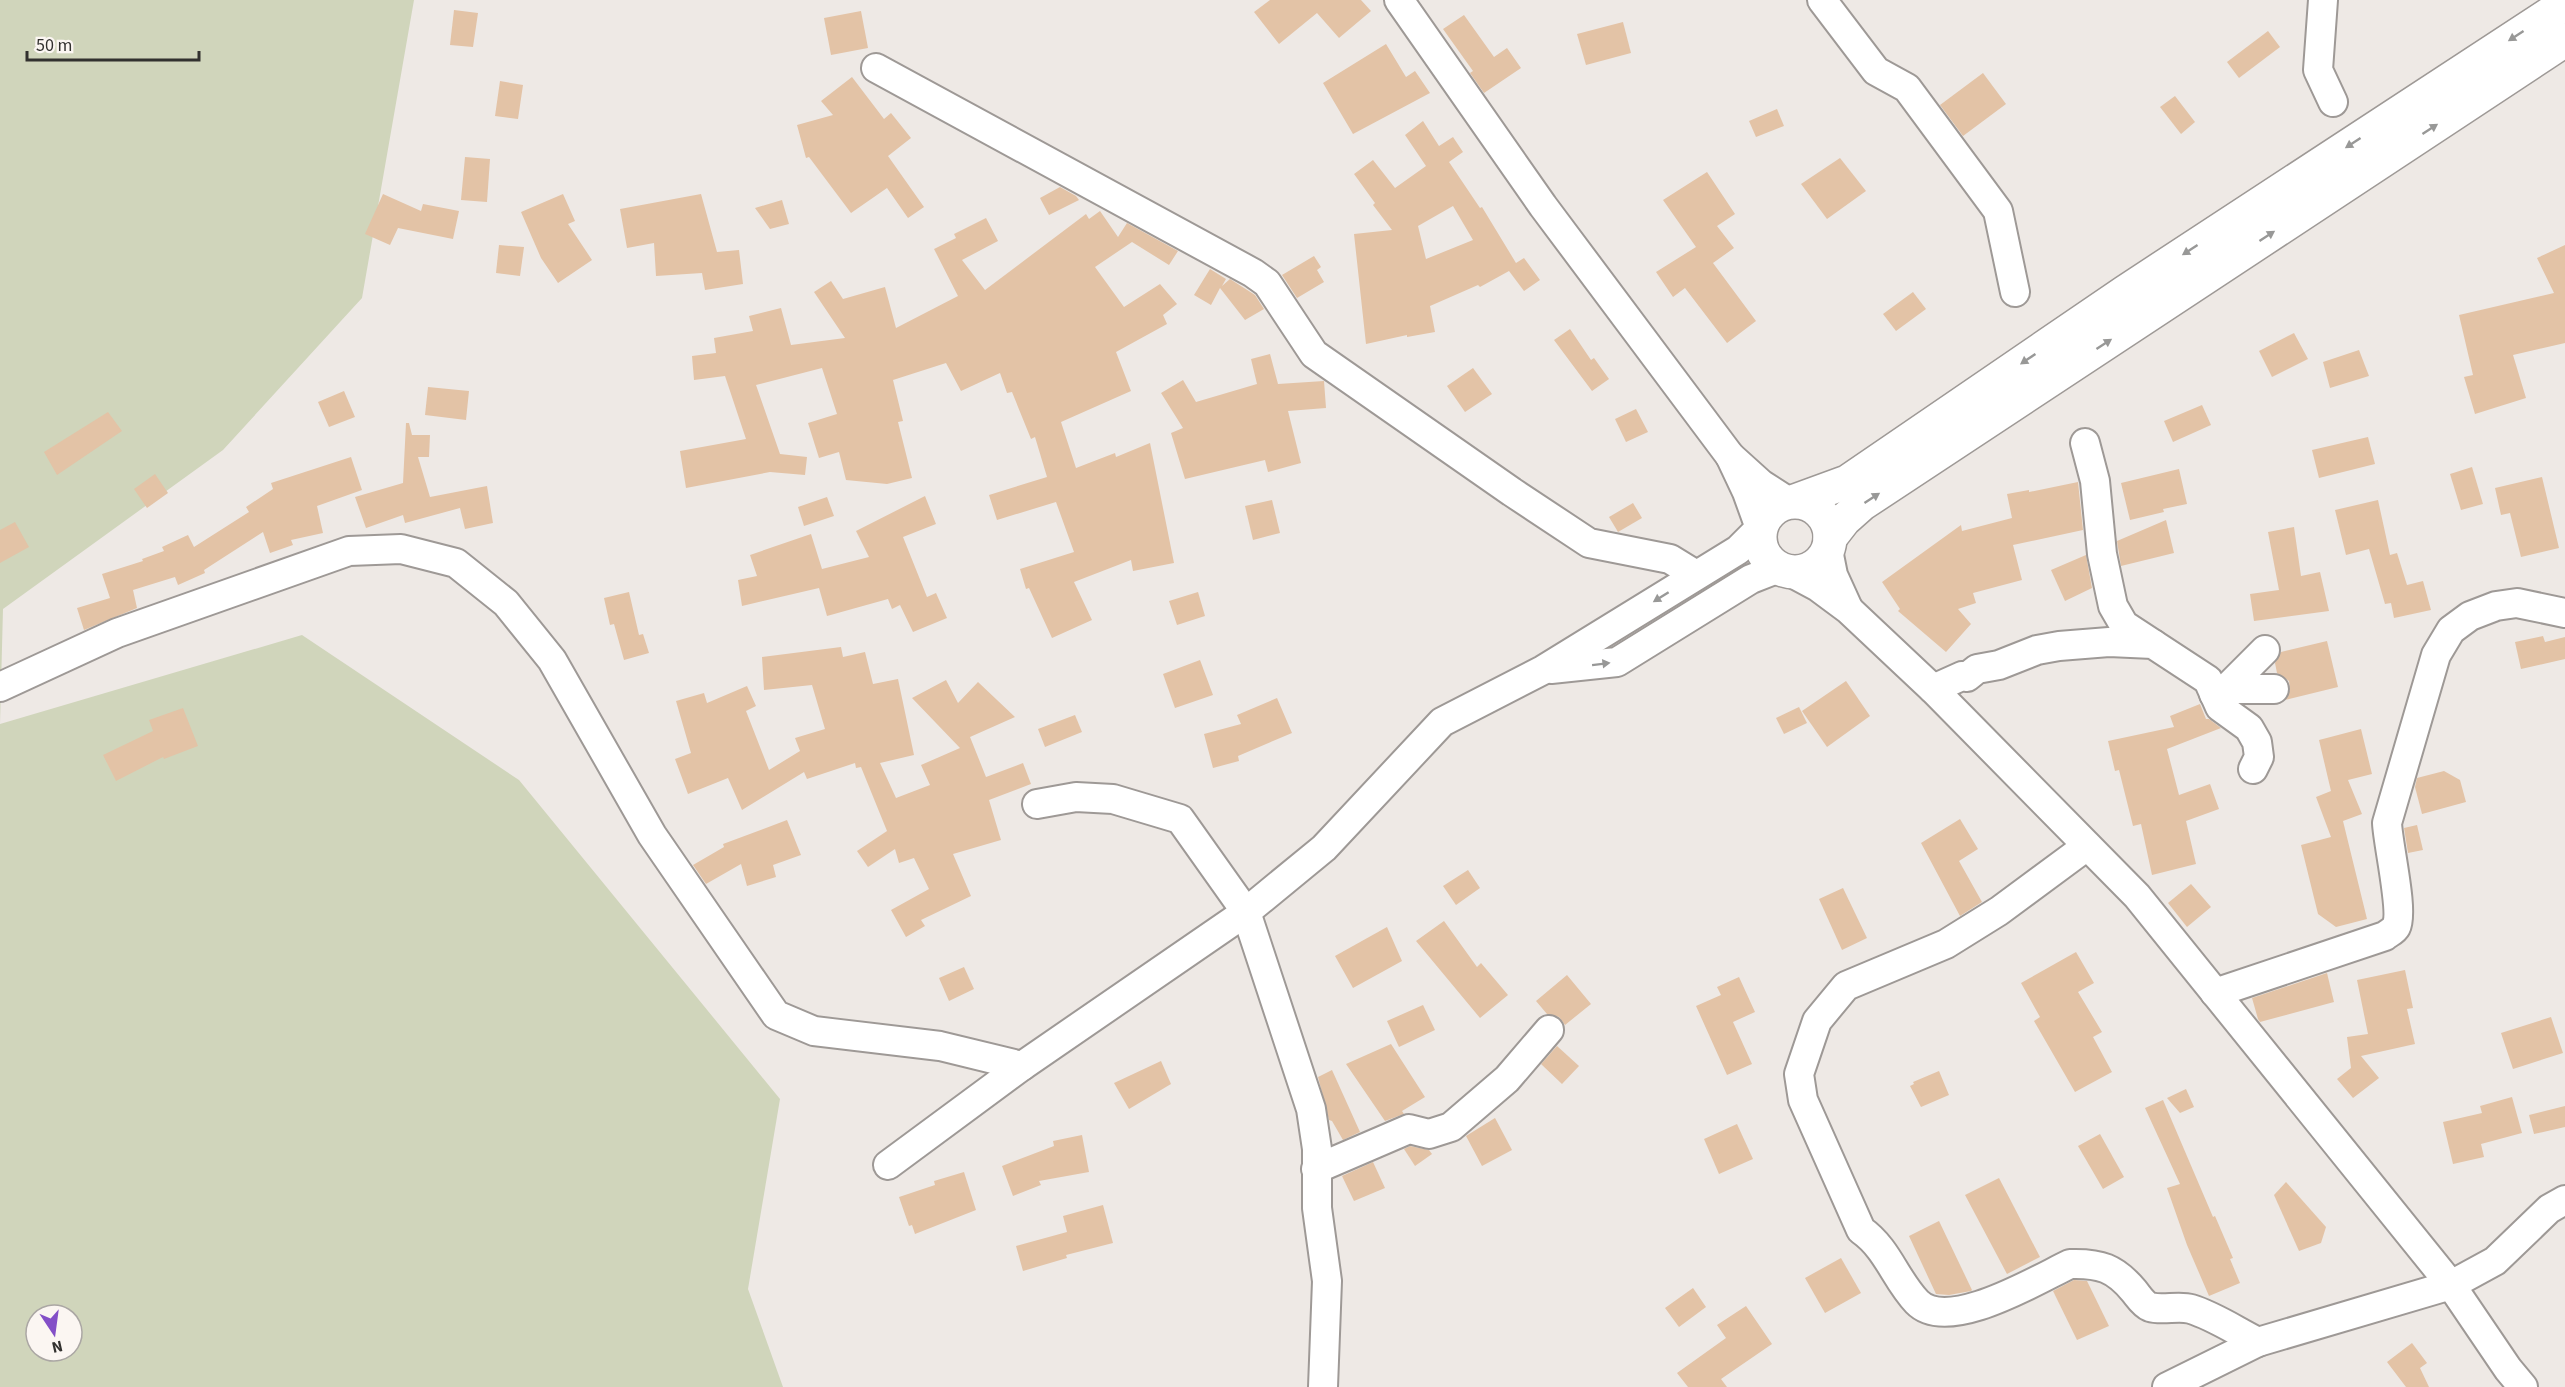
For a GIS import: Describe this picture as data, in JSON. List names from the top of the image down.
{
  "scale_bar": "50 m",
  "north": "bottom"
}
